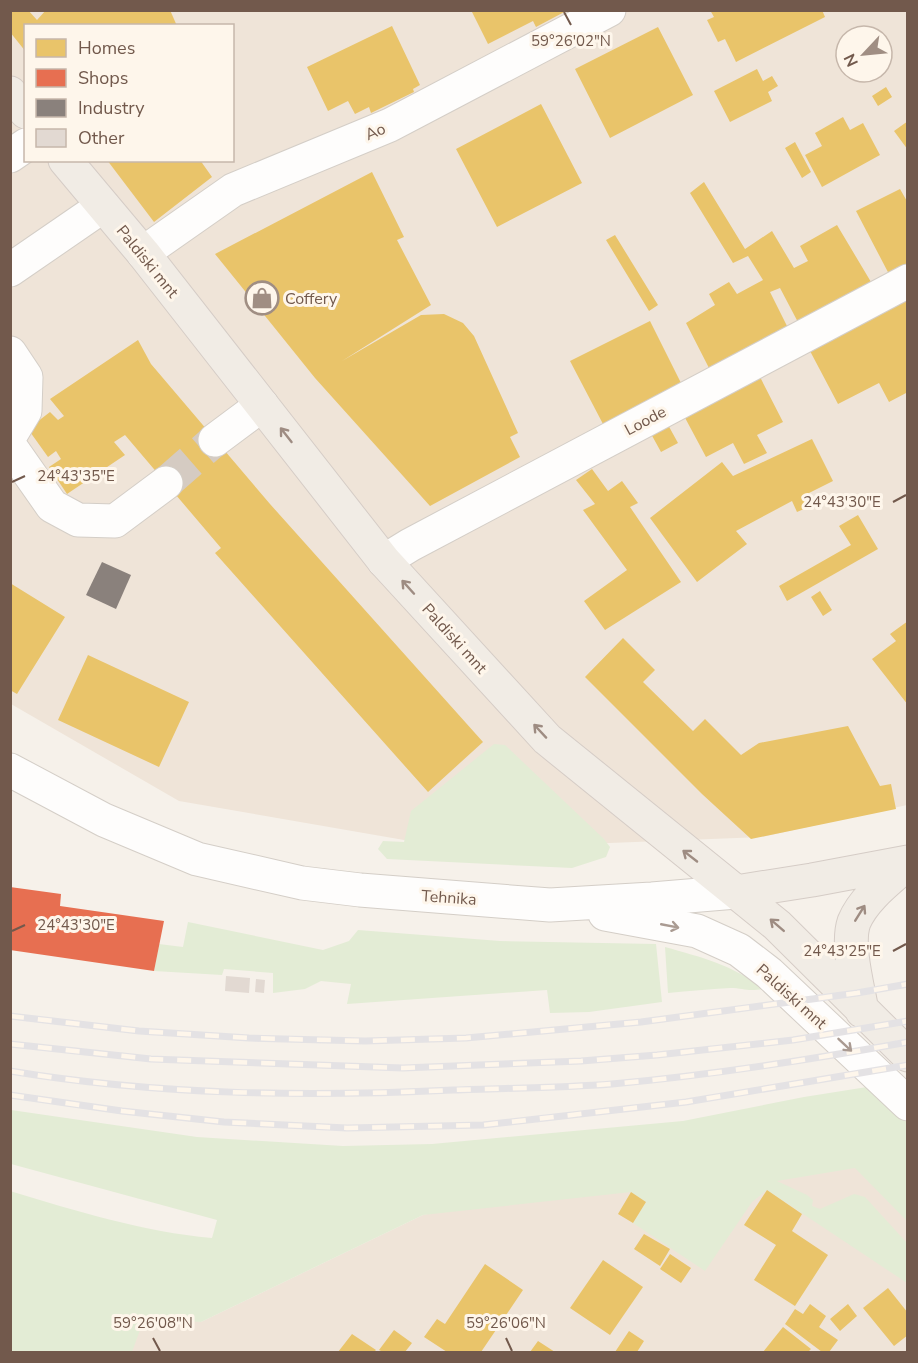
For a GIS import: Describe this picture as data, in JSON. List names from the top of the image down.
{
  "streets": {
    "main road": ["Paldiski mnt", "Tehnika"],
    "street": ["Ao", "Loode"]
  },
  "crossings": [
    ["Ao", "Paldiski mnt"],
    ["Paldiski mnt", "Loode"],
    ["Paldiski mnt", "Tehnika"]
  ],
  "places": {
    "shop": ["Coffery"]
  },
  "legend": [
    "Homes",
    "Shops",
    "Industry",
    "Other"
  ],
  "north": "bottom left",
  "coordinates": [
    "59°26'02\"N",
    "24°43'35\"E",
    "24°43'30\"E",
    "24°43'25\"E",
    "59°26'08\"N",
    "59°26'06\"N"
  ]
}
